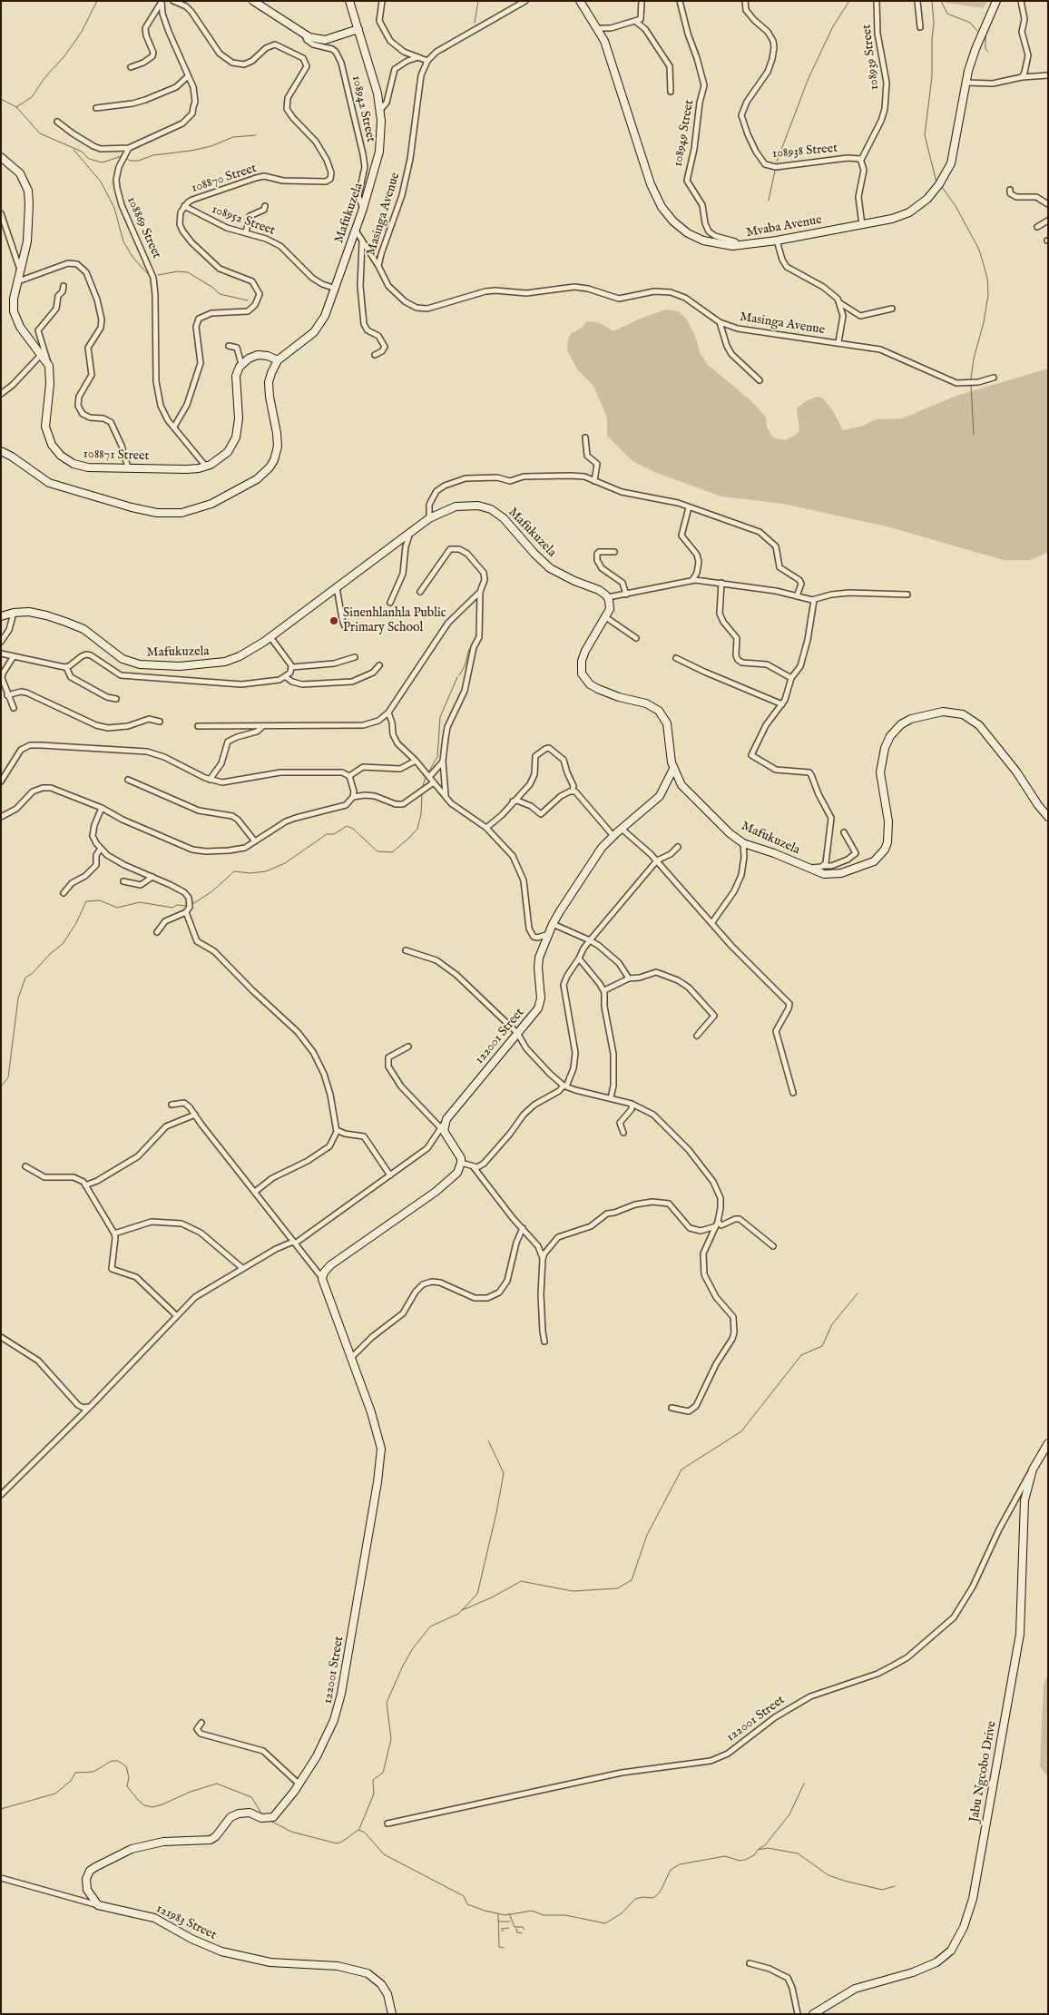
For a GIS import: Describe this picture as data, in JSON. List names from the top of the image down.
{
  "streets": {
    "street": [
      "108939 Street",
      "108942 Street",
      "108949 Street",
      "108938 Street",
      "108870 Street",
      "Mafukuzela",
      "Masinga Avenue",
      "108952 Street",
      "Mvaba Avenue",
      "108869 Street",
      "108871 Street",
      "122001 Street",
      "Jabu Ngcobo Drive",
      "121983 Street"
    ]
  },
  "crossings": [
    ["108939 Street", "108938 Street"],
    ["108942 Street", "Mafukuzela"],
    ["108949 Street", "Mvaba Avenue"],
    ["108870 Street", "108952 Street"],
    ["108870 Street", "108869 Street"],
    ["Mafukuzela", "108952 Street"],
    ["Mafukuzela", "122001 Street"],
    ["108869 Street", "108871 Street"],
    ["122001 Street", "Jabu Ngcobo Drive"],
    ["122001 Street", "121983 Street"]
  ],
  "places": ["Sinenhlanhla Public Primary School"]
}
